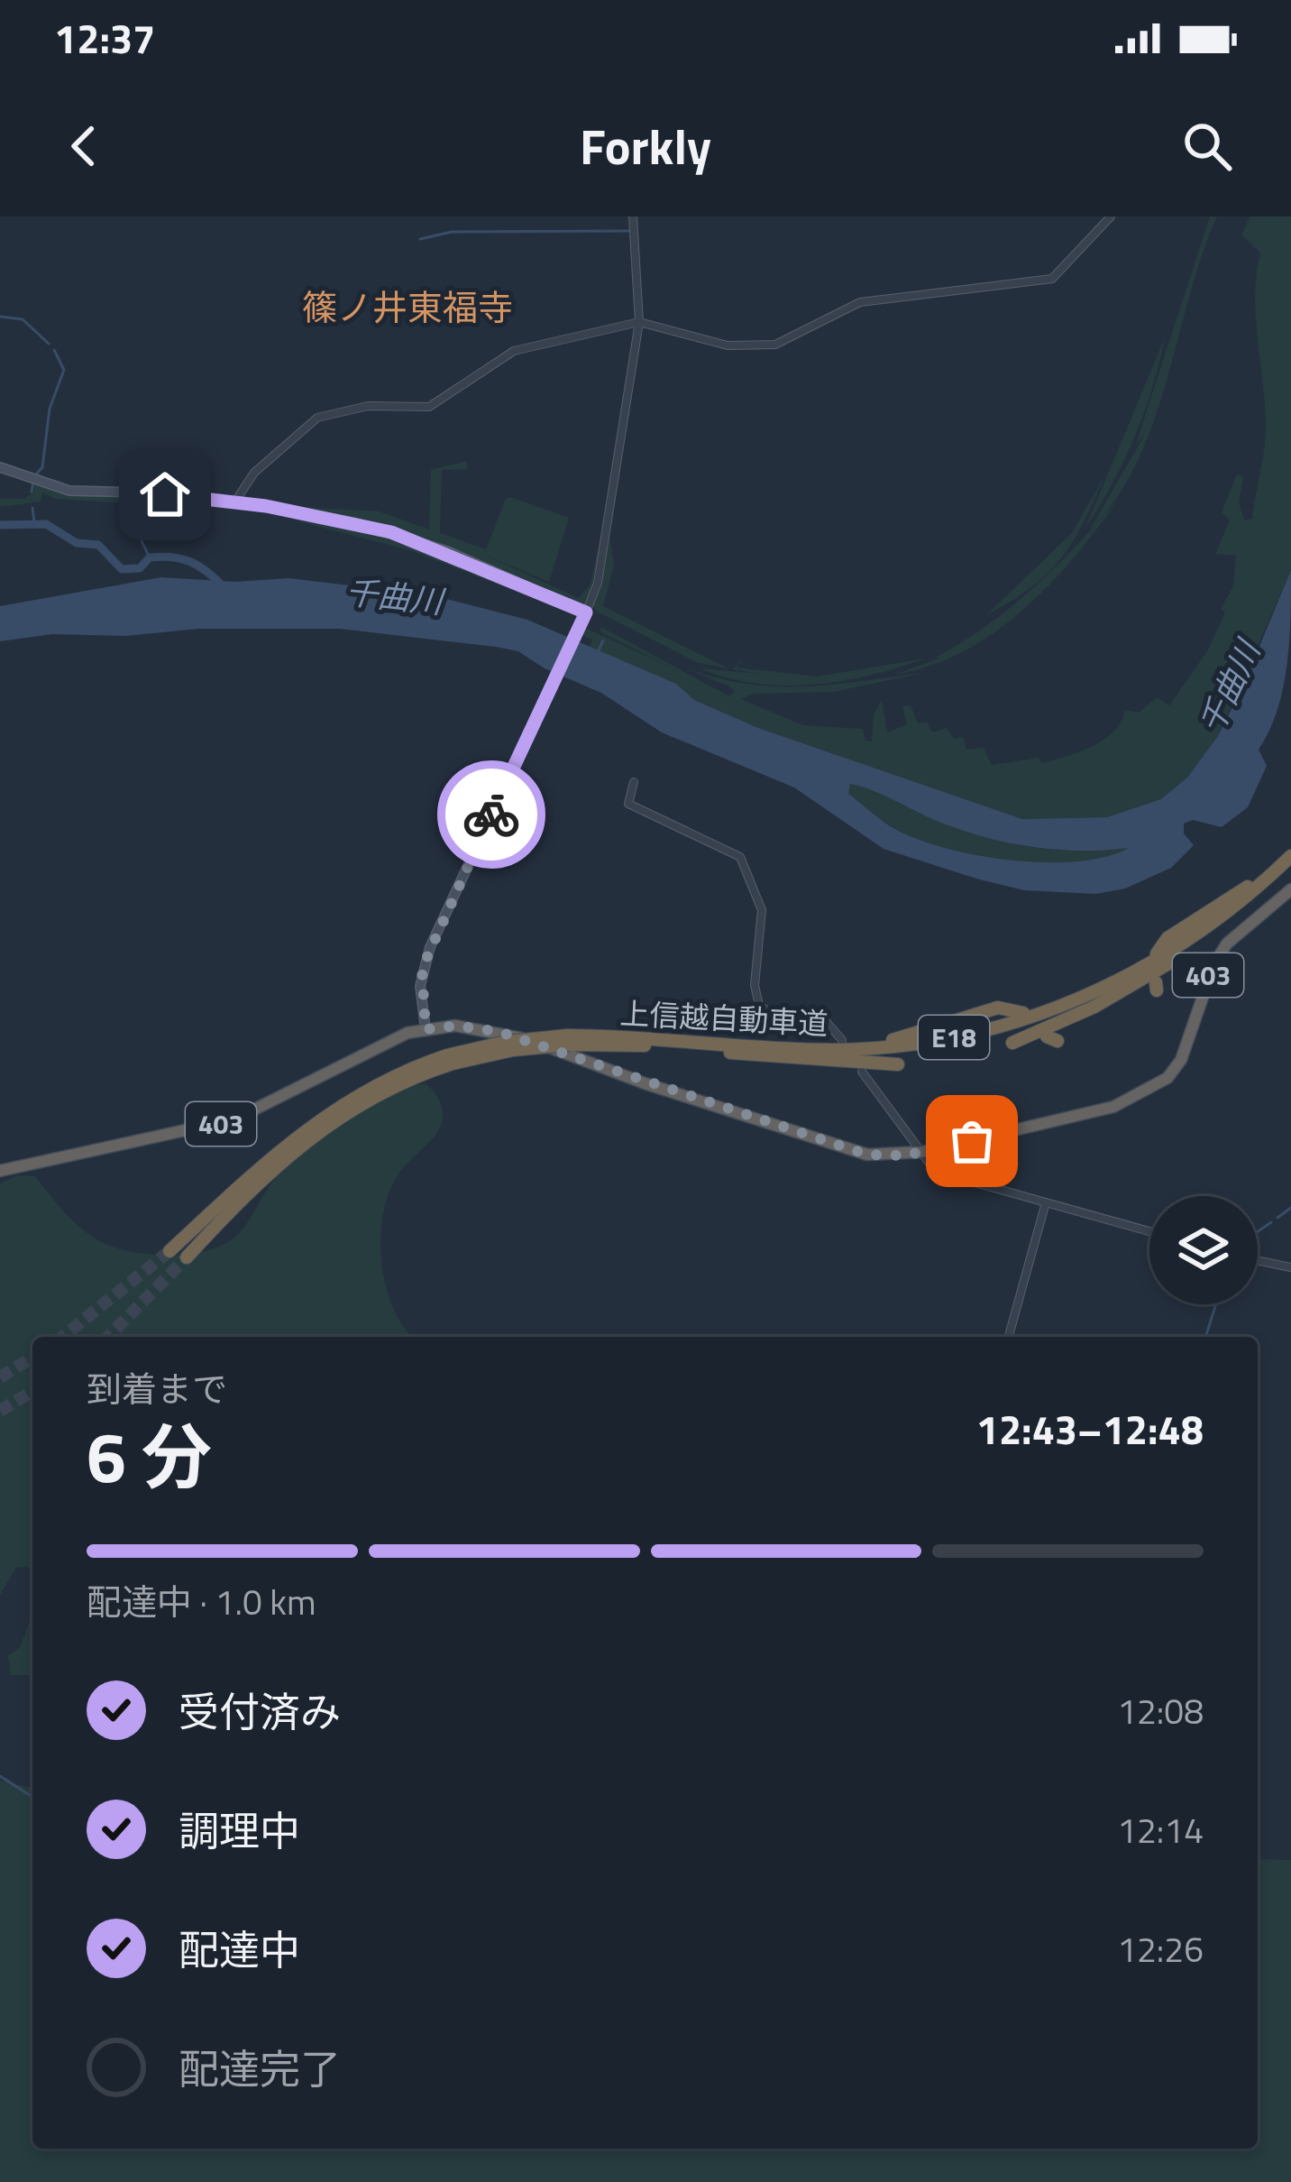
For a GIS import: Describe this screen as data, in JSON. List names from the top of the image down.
{
  "streets": {
    "highway": ["403", "上信越自動車道", "E18"]
  },
  "districts": ["篠ノ井東福寺"],
  "water": ["千曲川"],
  "page": {
    "status": "12:37",
    "header": "Forkly",
    "heading": ["6 分", "到着まで", "12:43–12:48"],
    "bar": "配達中 · 1.0 km",
    "list": [
      ["受付済み", "12:08"],
      ["調理中", "12:14"],
      ["配達中", "12:26"],
      "配達完了"
    ]
  }
}
